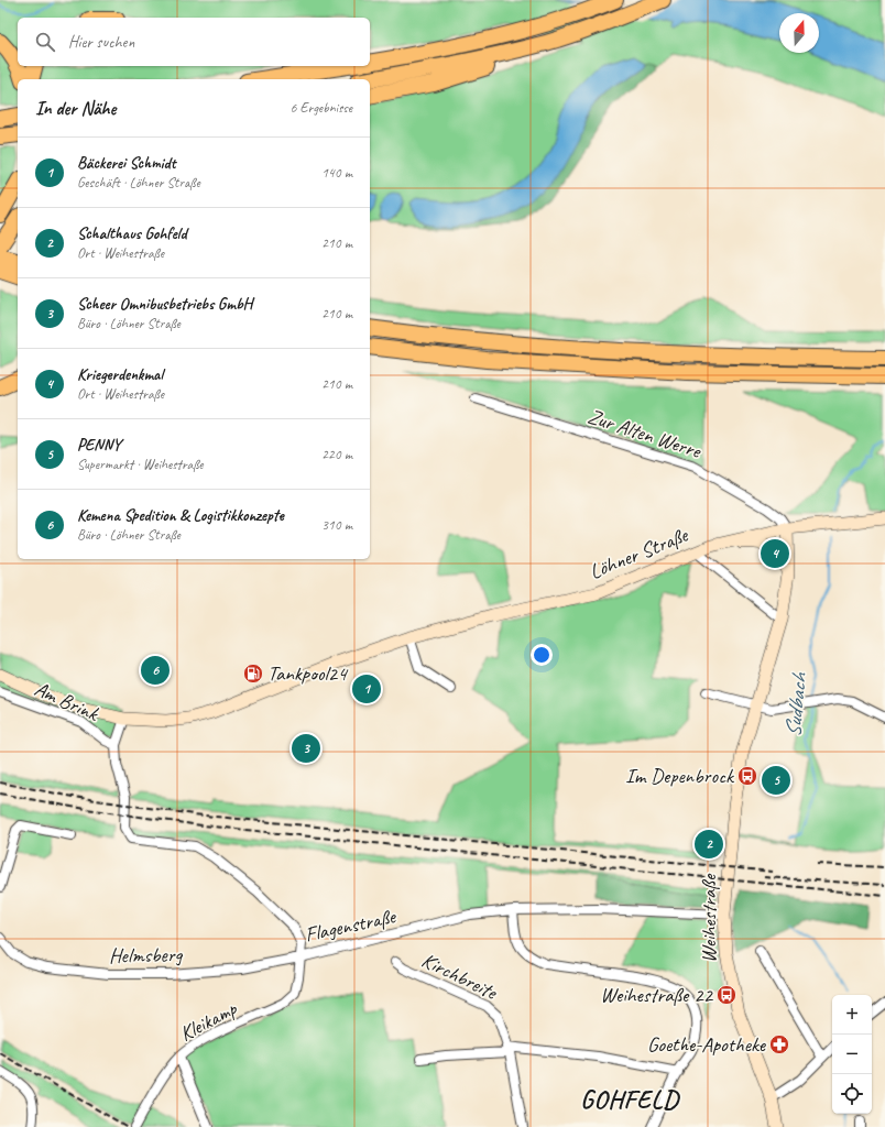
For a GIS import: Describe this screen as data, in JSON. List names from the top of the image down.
{
  "streets": {
    "main road": ["Löhner Straße", "Weihestraße"],
    "street": [
      "Zur Alten Werre",
      "Am Brink",
      "Flagenstraße",
      "Helmsberg",
      "Kirchbreite",
      "Kleikamp"
    ]
  },
  "crossings": [
    ["Zur Alten Werre", "Löhner Straße"],
    ["Zur Alten Werre", "Weihestraße"],
    ["Löhner Straße", "Weihestraße"],
    ["Löhner Straße", "Flagenstraße"],
    ["Am Brink", "Flagenstraße"],
    ["Weihestraße", "Flagenstraße"],
    ["Flagenstraße", "Helmsberg"],
    ["Flagenstraße", "Kleikamp"],
    ["Helmsberg", "Kleikamp"]
  ],
  "districts": ["GOHFELD"],
  "water": ["Sudbach"],
  "places": {
    "fuel station": ["Tankpool24"],
    "bus stop": ["Im Depenbrock", "Weihestraße 22"],
    "pharmacy": ["Goethe-Apotheke"]
  },
  "north": "top",
  "page": {
    "search": "Hier suchen",
    "heading": ["In der Nähe", "6 Ergebnisse"],
    "list": [
      {
        "mark": "1",
        "name": "Bäckerei Schmidt",
        "note": "Geschäft · Löhner Straße",
        "value": "140 m"
      },
      {
        "mark": "2",
        "name": "Schalthaus Gohfeld",
        "note": "Ort · Weihestraße",
        "value": "210 m"
      },
      {
        "mark": "3",
        "name": "Scheer Omnibusbetriebs GmbH",
        "note": "Büro · Löhner Straße",
        "value": "210 m"
      },
      {
        "mark": "4",
        "name": "Kriegerdenkmal",
        "note": "Ort · Weihestraße",
        "value": "210 m"
      },
      {
        "mark": "5",
        "name": "PENNY",
        "note": "Supermarkt · Weihestraße",
        "value": "220 m"
      },
      {
        "mark": "6",
        "name": "Kemena Spedition & Logistikkonzepte",
        "note": "Büro · Löhner Straße",
        "value": "310 m"
      }
    ],
    "pins": [
      "4",
      "6",
      "1",
      "3",
      "5",
      "2"
    ],
    "map_buttons": ["+", "−"]
  }
}
